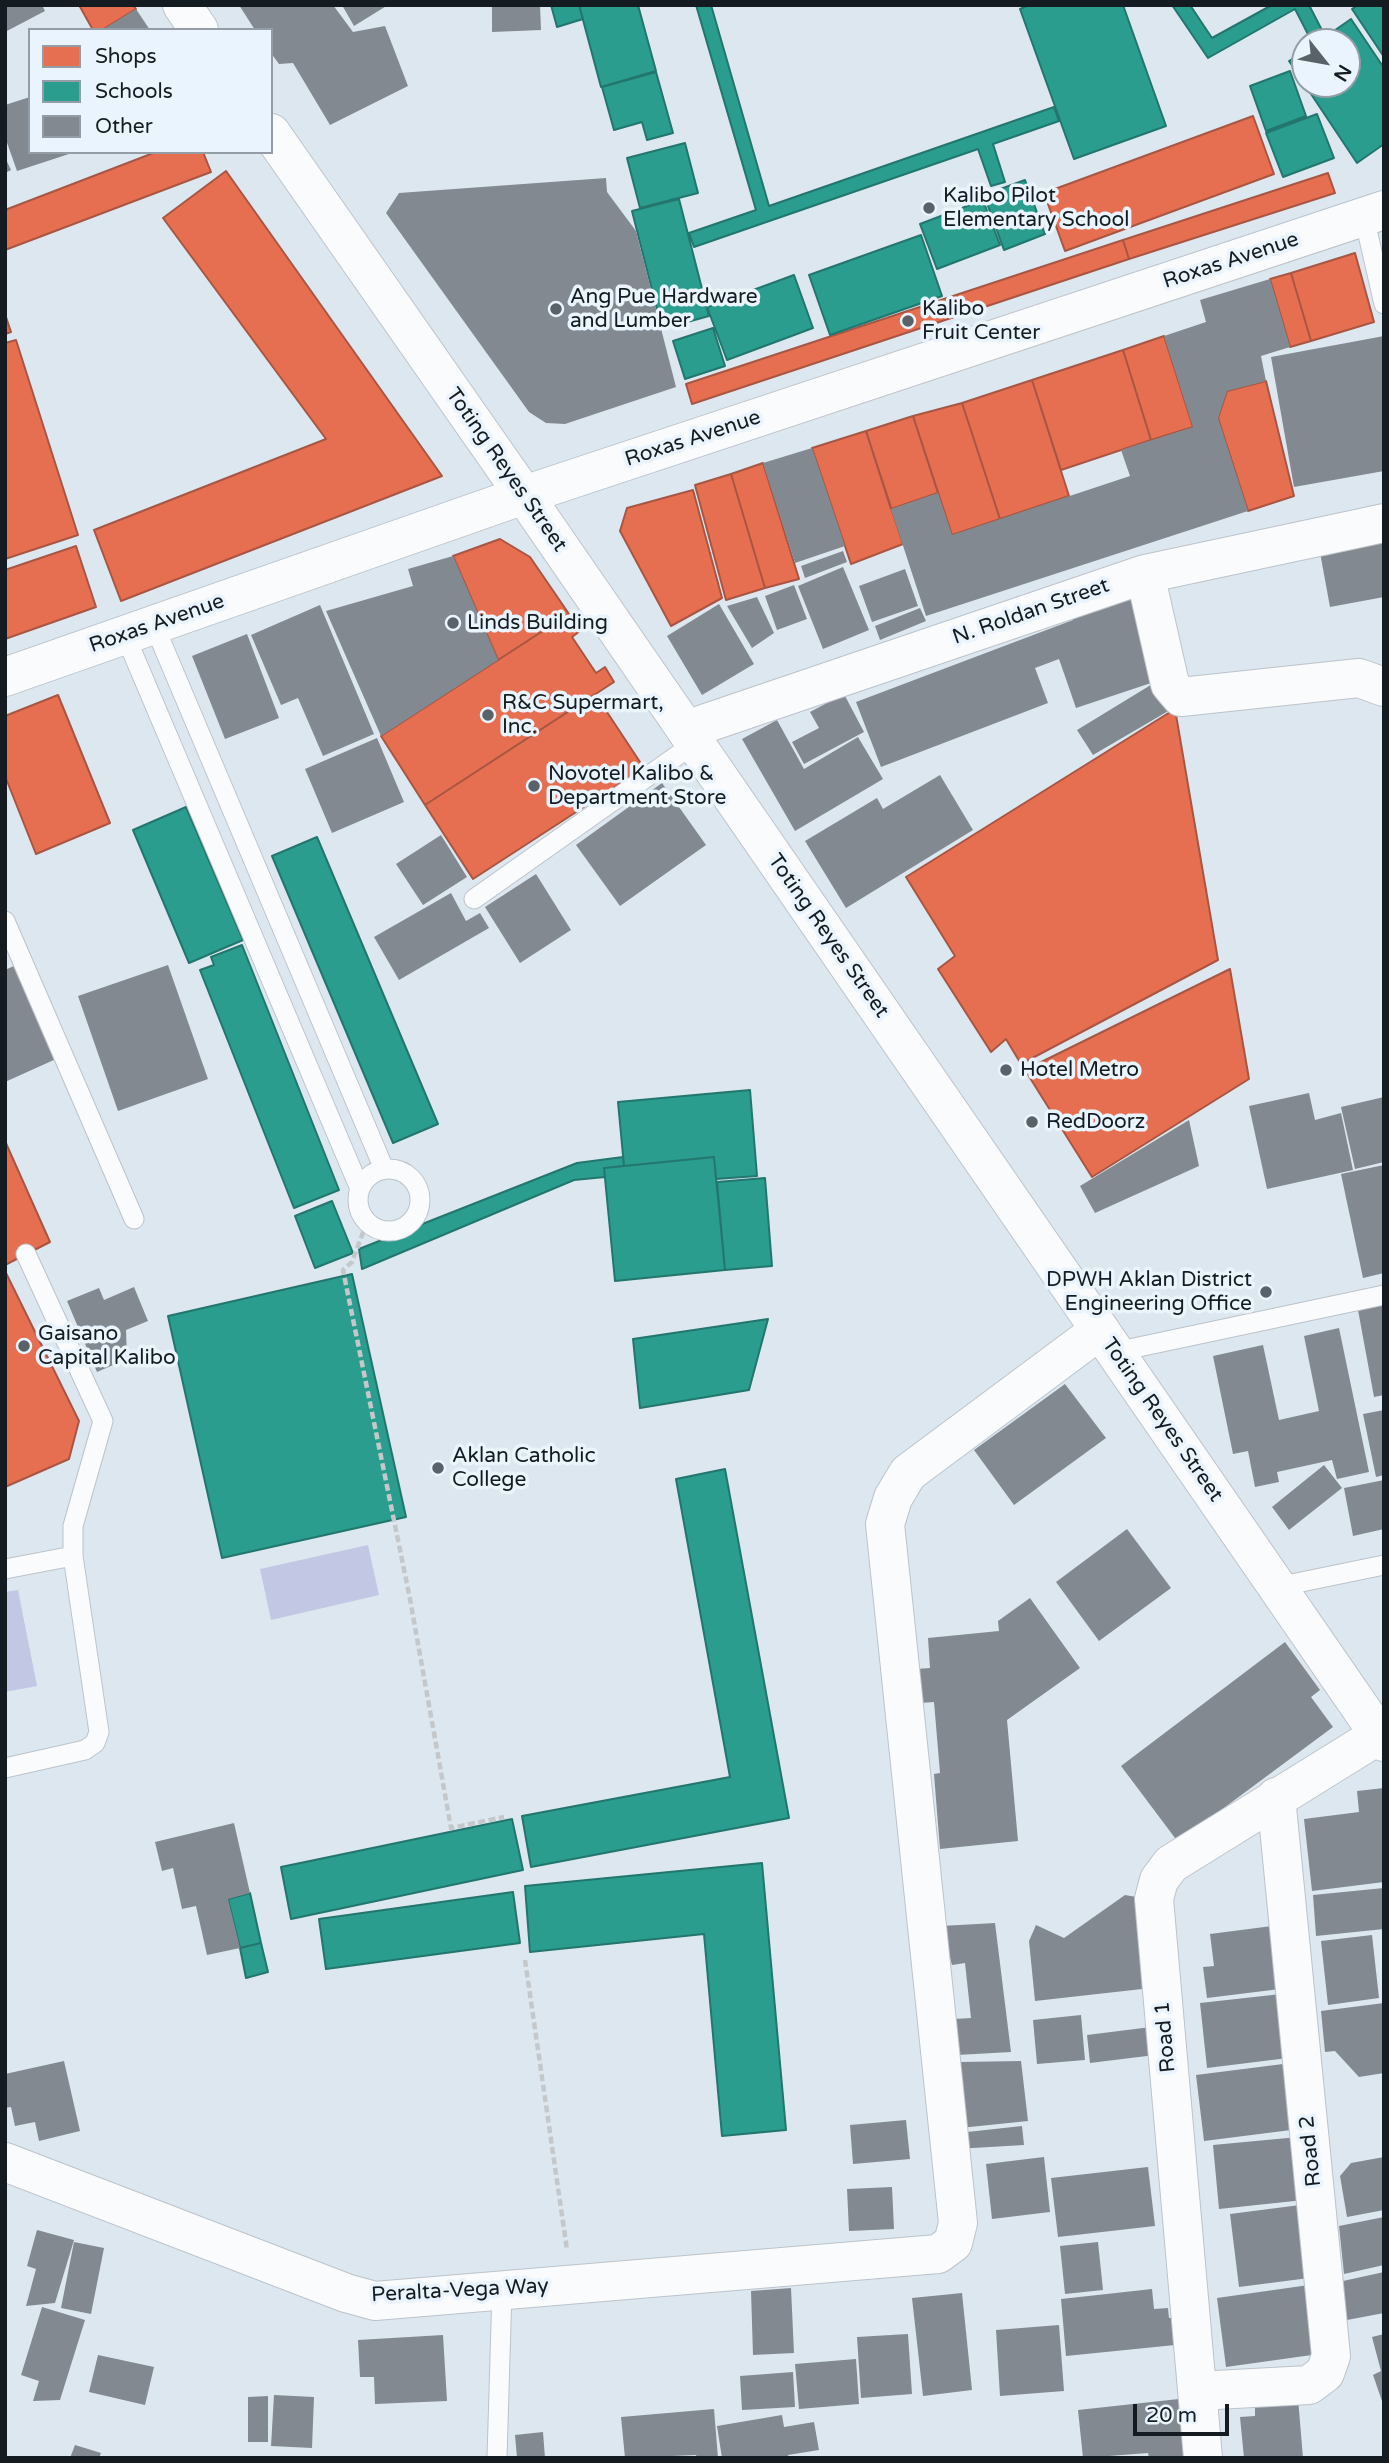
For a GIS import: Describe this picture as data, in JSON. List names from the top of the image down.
{
  "streets": {
    "street": [
      "Roxas Avenue",
      "Toting Reyes Street",
      "N. Roldan Street",
      "Road 1",
      "Road 2",
      "Peralta-Vega Way"
    ]
  },
  "crossings": [
    ["Roxas Avenue", "Toting Reyes Street"],
    ["Toting Reyes Street", "N. Roldan Street"],
    ["Toting Reyes Street", "Road 1"],
    ["Toting Reyes Street", "Peralta-Vega Way"],
    ["Road 1", "Road 2"]
  ],
  "places": [
    "Kalibo Pilot Elementary School",
    "Ang Pue Hardware and Lumber",
    "Kalibo Fruit Center",
    "Linds Building",
    "R&C Supermart, Inc.",
    "Novotel Kalibo & Department Store",
    "Hotel Metro",
    "RedDoorz",
    "DPWH Aklan District Engineering Office",
    "Gaisano Capital Kalibo",
    "Aklan Catholic College"
  ],
  "legend": ["Shops", "Schools", "Other"],
  "scale_bar": "20 m",
  "north": "bottom right"
}
